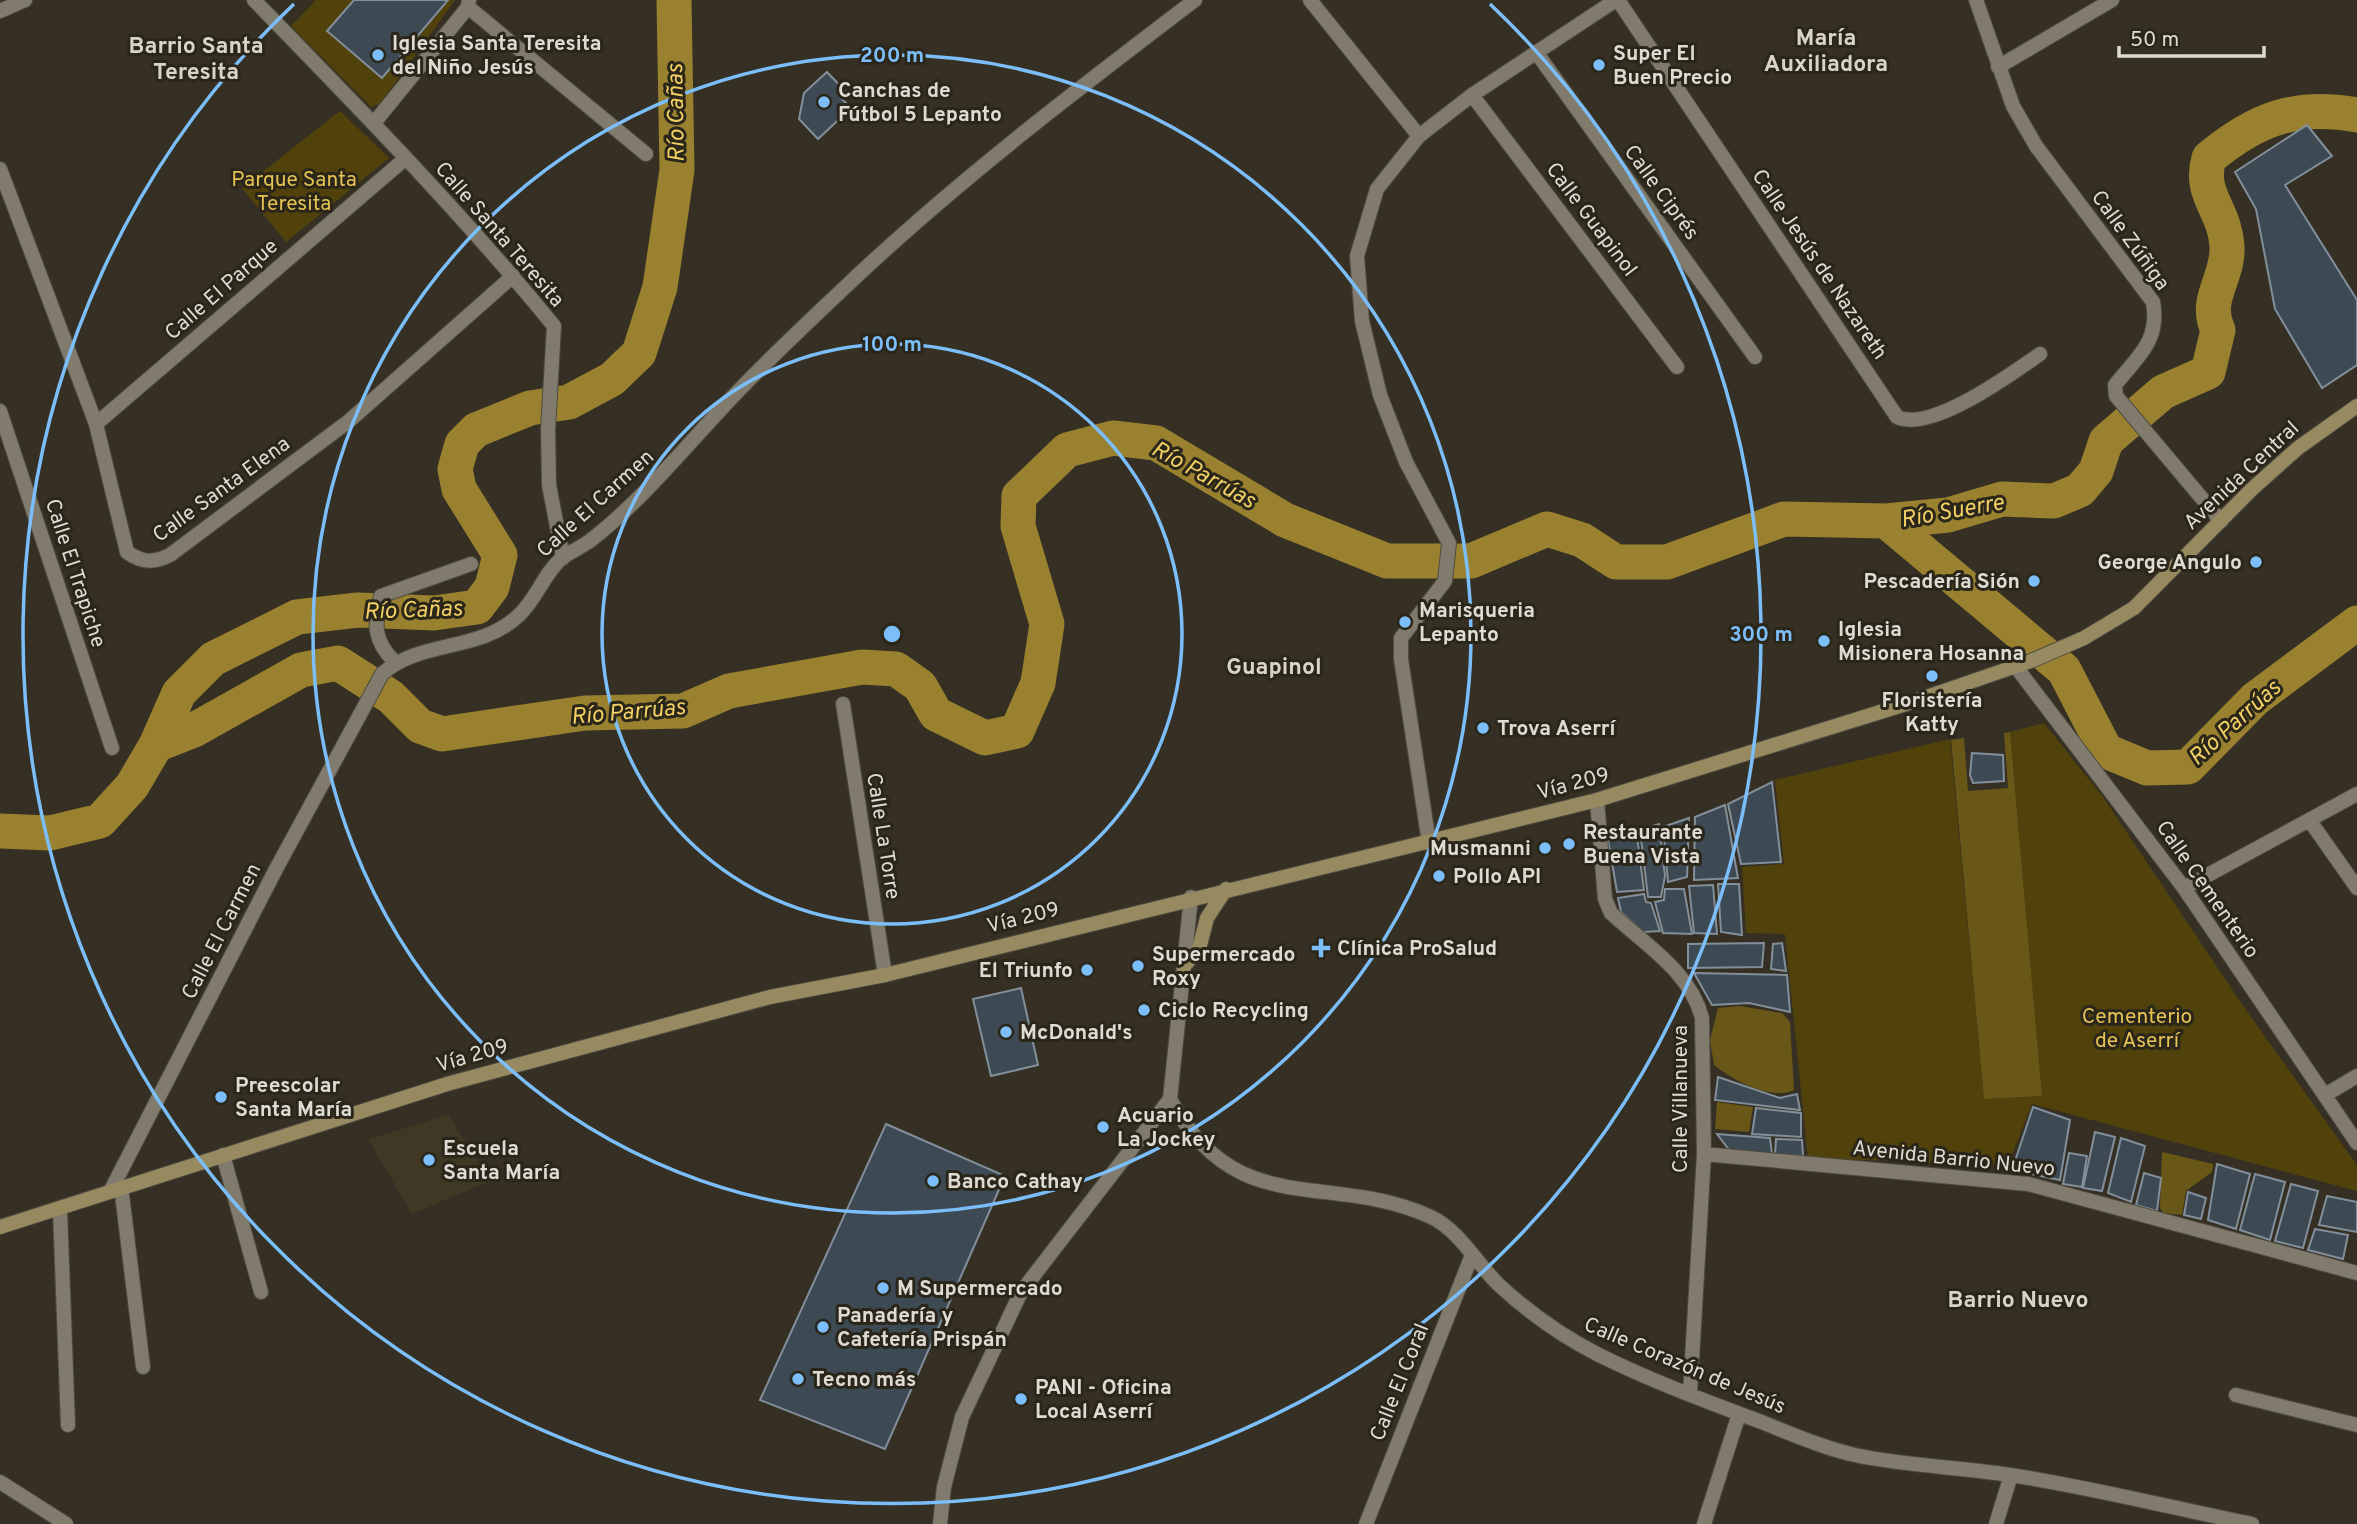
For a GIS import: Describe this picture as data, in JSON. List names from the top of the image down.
{
  "streets": {
    "main road": ["Avenida Central", "Vía 209"],
    "street": [
      "Calle Ciprés",
      "Calle Guapinol",
      "Calle Santa Teresita",
      "Calle Zúñiga",
      "Calle Jesús de Nazareth",
      "Calle El Parque",
      "Calle Santa Elena",
      "Calle El Carmen",
      "Calle El Trapiche",
      "Calle La Torre",
      "Calle Cementerio",
      "Calle Villanueva",
      "Avenida Barrio Nuevo",
      "Calle Corazón de Jesús",
      "Calle El Coral"
    ]
  },
  "crossings": [
    ["Calle Santa Teresita", "Calle El Parque"],
    ["Calle Santa Teresita", "Calle Santa Elena"],
    ["Calle Santa Teresita", "Calle El Carmen"],
    ["Calle Zúñiga", "Avenida Central"],
    ["Calle El Parque", "Calle Santa Elena"],
    ["Avenida Central", "Vía 209"],
    ["Calle El Carmen", "Vía 209"],
    ["Vía 209", "Calle La Torre"],
    ["Vía 209", "Calle Cementerio"],
    ["Vía 209", "Calle Villanueva"],
    ["Calle Villanueva", "Avenida Barrio Nuevo"],
    ["Calle Villanueva", "Calle Corazón de Jesús"],
    ["Calle Corazón de Jesús", "Calle El Coral"]
  ],
  "districts": [
    "María Auxiliadora",
    "Barrio Santa Teresita",
    "Guapinol",
    "Barrio Nuevo"
  ],
  "water": ["Río Cañas", "Río Parrúas", "Río Suerre"],
  "parks": ["Parque Santa Teresita", "Cementerio de Aserrí"],
  "places": {
    "other": [
      "Iglesia Santa Teresita del Niño Jesús",
      "Super El Buen Precio",
      "Canchas de Fútbol 5 Lepanto",
      "George Angulo",
      "Pescadería Sión",
      "Marisqueria Lepanto",
      "Iglesia Misionera Hosanna",
      "Floristería Katty",
      "Trova Aserrí",
      "Restaurante Buena Vista",
      "Musmanni",
      "Pollo API",
      "Supermercado Roxy",
      "El Triunfo",
      "Ciclo Recycling",
      "McDonald's",
      "Preescolar Santa María",
      "Acuario La Jockey",
      "Escuela Santa María",
      "Banco Cathay",
      "M Supermercado",
      "Panadería y Cafetería Prispán",
      "Tecno más",
      "PANI - Oficina Local Aserrí"
    ],
    "health": ["Clínica ProSalud"]
  },
  "scale_bar": "50 m",
  "rings": ["200 m", "100 m", "300 m"]
}
